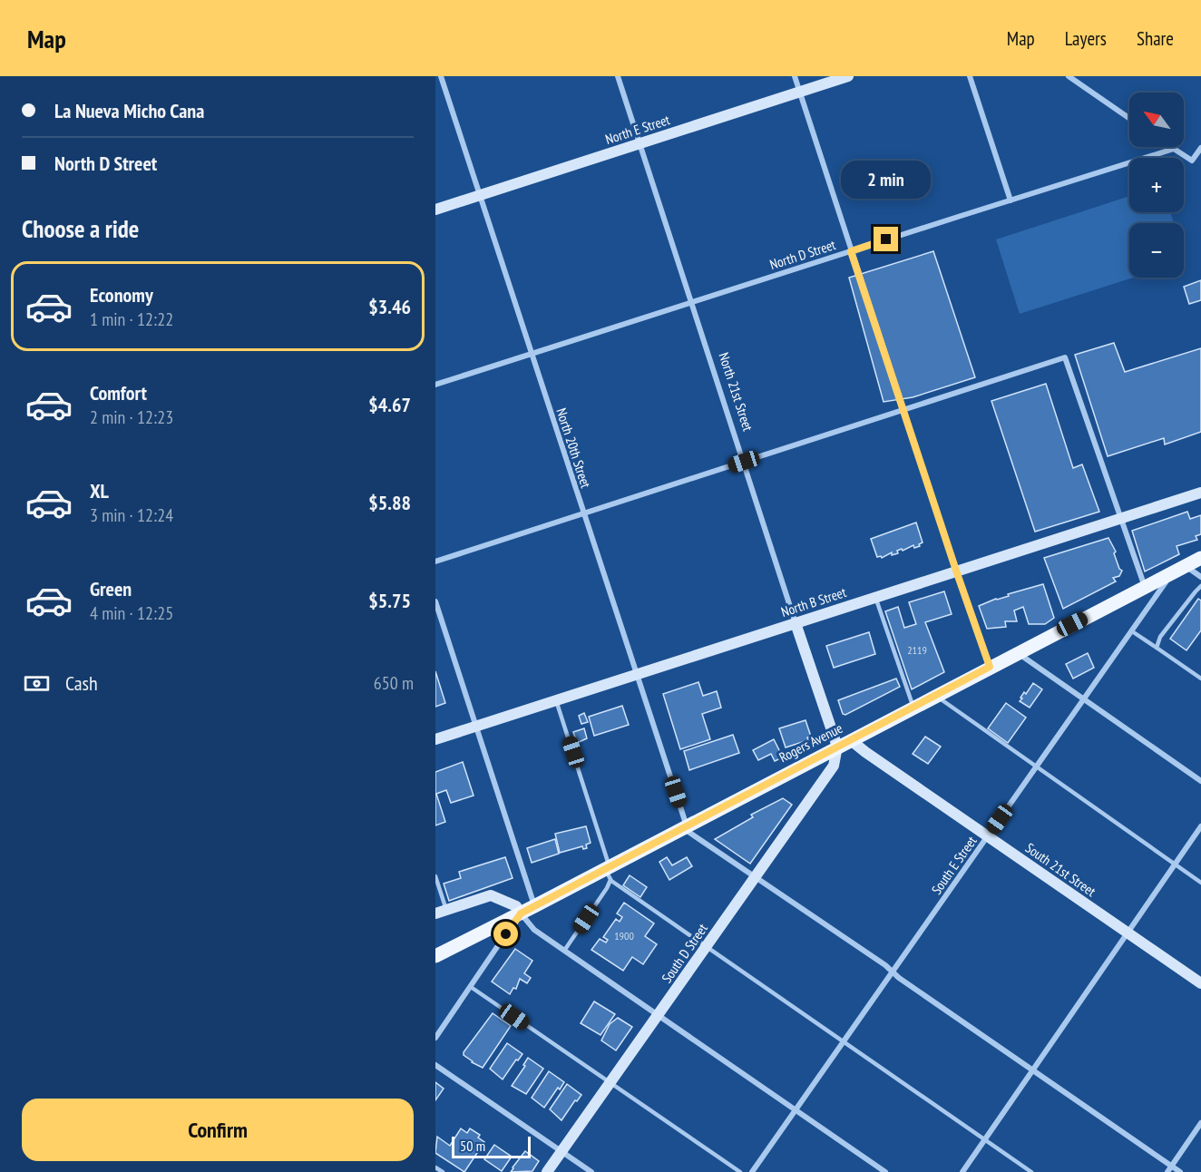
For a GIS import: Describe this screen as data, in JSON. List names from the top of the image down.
{
  "streets": {
    "main road": ["Rogers Avenue"],
    "street": [
      "North E Street",
      "North D Street",
      "North 21st Street",
      "North 20th Street",
      "North B Street",
      "South E Street",
      "South 21st Street",
      "South D Street"
    ]
  },
  "crossings": [
    ["North E Street", "North 21st Street"],
    ["North E Street", "North 20th Street"],
    ["North D Street", "North 21st Street"],
    ["North D Street", "North 20th Street"],
    ["North 21st Street", "North B Street"],
    ["North 21st Street", "Rogers Avenue"],
    ["North 21st Street", "South D Street"],
    ["North 20th Street", "North B Street"],
    ["North 20th Street", "Rogers Avenue"],
    ["Rogers Avenue", "South E Street"],
    ["Rogers Avenue", "South 21st Street"],
    ["Rogers Avenue", "South D Street"],
    ["South E Street", "South 21st Street"]
  ],
  "house_numbers": ["2119", "1900"],
  "scale_bar": "50 m",
  "north": "top left",
  "page": {
    "header": "Map",
    "nav": ["Map", "Layers", "Share"],
    "banner": ["La Nueva Micho Cana", "North D Street"],
    "map_buttons": ["+", "−"],
    "bubble": "2 min",
    "heading": "Choose a ride",
    "list": [
      {
        "name": "Economy",
        "note": "1 min · 12:22",
        "value": "$3.46"
      },
      {
        "name": "Comfort",
        "note": "2 min · 12:23",
        "value": "$4.67"
      },
      {
        "name": "XL",
        "note": "3 min · 12:24",
        "value": "$5.88"
      },
      {
        "name": "Green",
        "note": "4 min · 12:25",
        "value": "$5.75"
      }
    ],
    "pay": ["Cash", "650 m"],
    "buttons": "Confirm",
    "scale": "50 m"
  }
}
